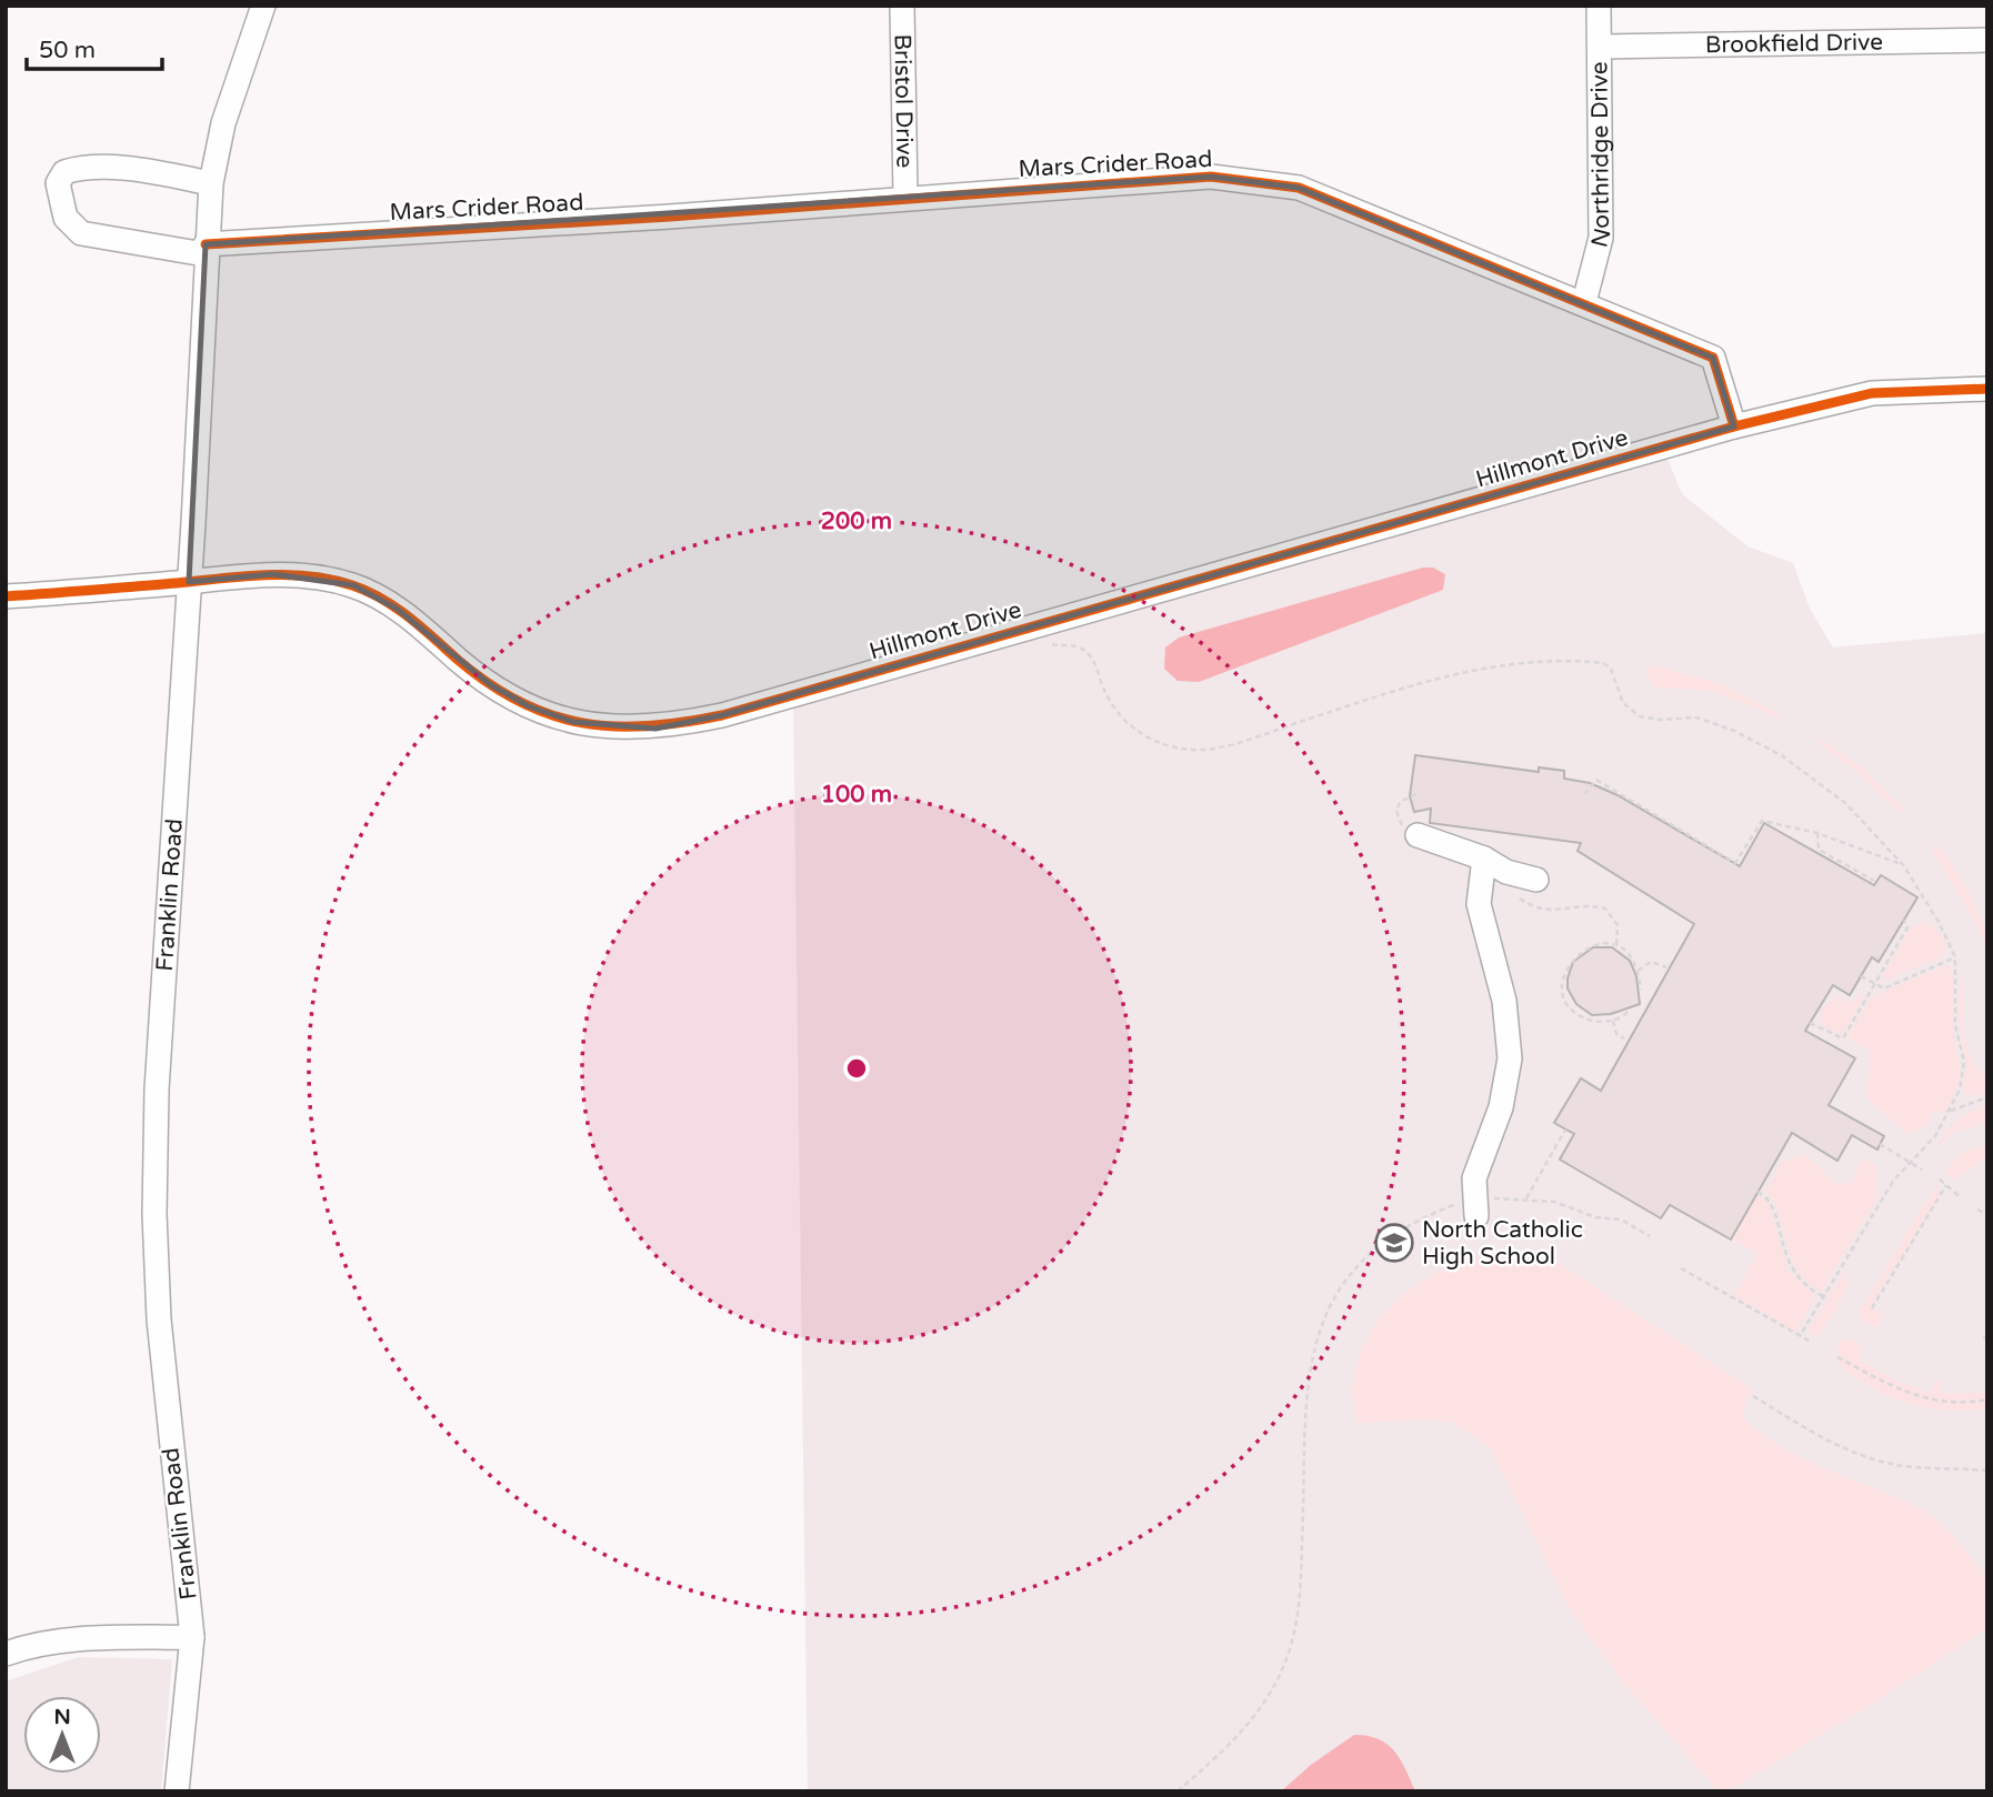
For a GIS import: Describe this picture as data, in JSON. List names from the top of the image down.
{
  "streets": {
    "street": [
      "Brookfield Drive",
      "Bristol Drive",
      "Northridge Drive",
      "Mars Crider Road",
      "Hillmont Drive",
      "Franklin Road"
    ]
  },
  "crossings": [
    ["Brookfield Drive", "Northridge Drive"],
    ["Bristol Drive", "Mars Crider Road"],
    ["Northridge Drive", "Mars Crider Road"],
    ["Mars Crider Road", "Hillmont Drive"],
    ["Mars Crider Road", "Franklin Road"],
    ["Hillmont Drive", "Franklin Road"]
  ],
  "places": {
    "school or university": ["North Catholic High School"]
  },
  "scale_bar": "50 m",
  "north": "top",
  "rings": ["200 m", "100 m"]
}
